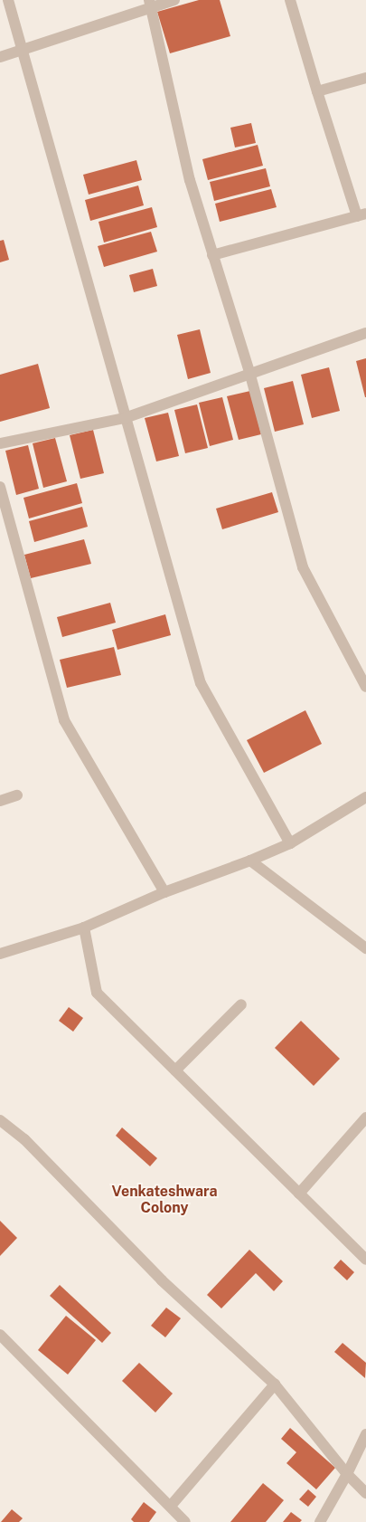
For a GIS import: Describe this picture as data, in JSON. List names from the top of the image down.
{
  "districts": ["Venkateshwara Colony"]
}
